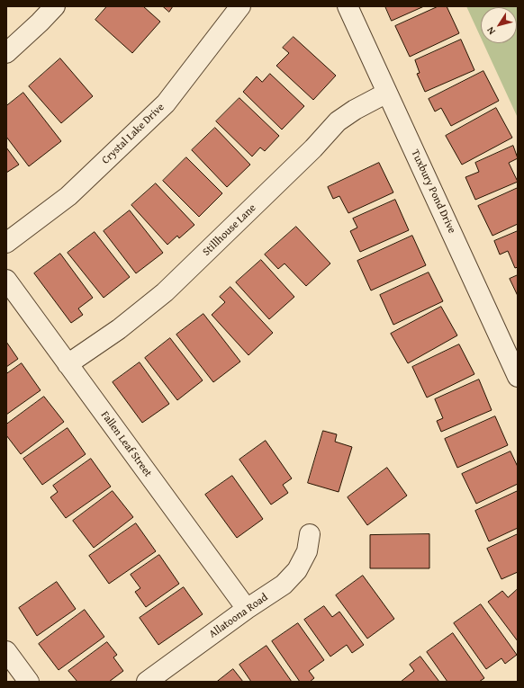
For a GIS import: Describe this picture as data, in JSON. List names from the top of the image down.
{
  "streets": {
    "street": [
      "Crystal Lake Drive",
      "Tuxbury Pond Drive",
      "Stillhouse Lane",
      "Fallen Leaf Street",
      "Allatoona Road"
    ]
  },
  "crossings": [
    ["Tuxbury Pond Drive", "Stillhouse Lane"],
    ["Stillhouse Lane", "Fallen Leaf Street"],
    ["Fallen Leaf Street", "Allatoona Road"]
  ],
  "north": "bottom left"
}
